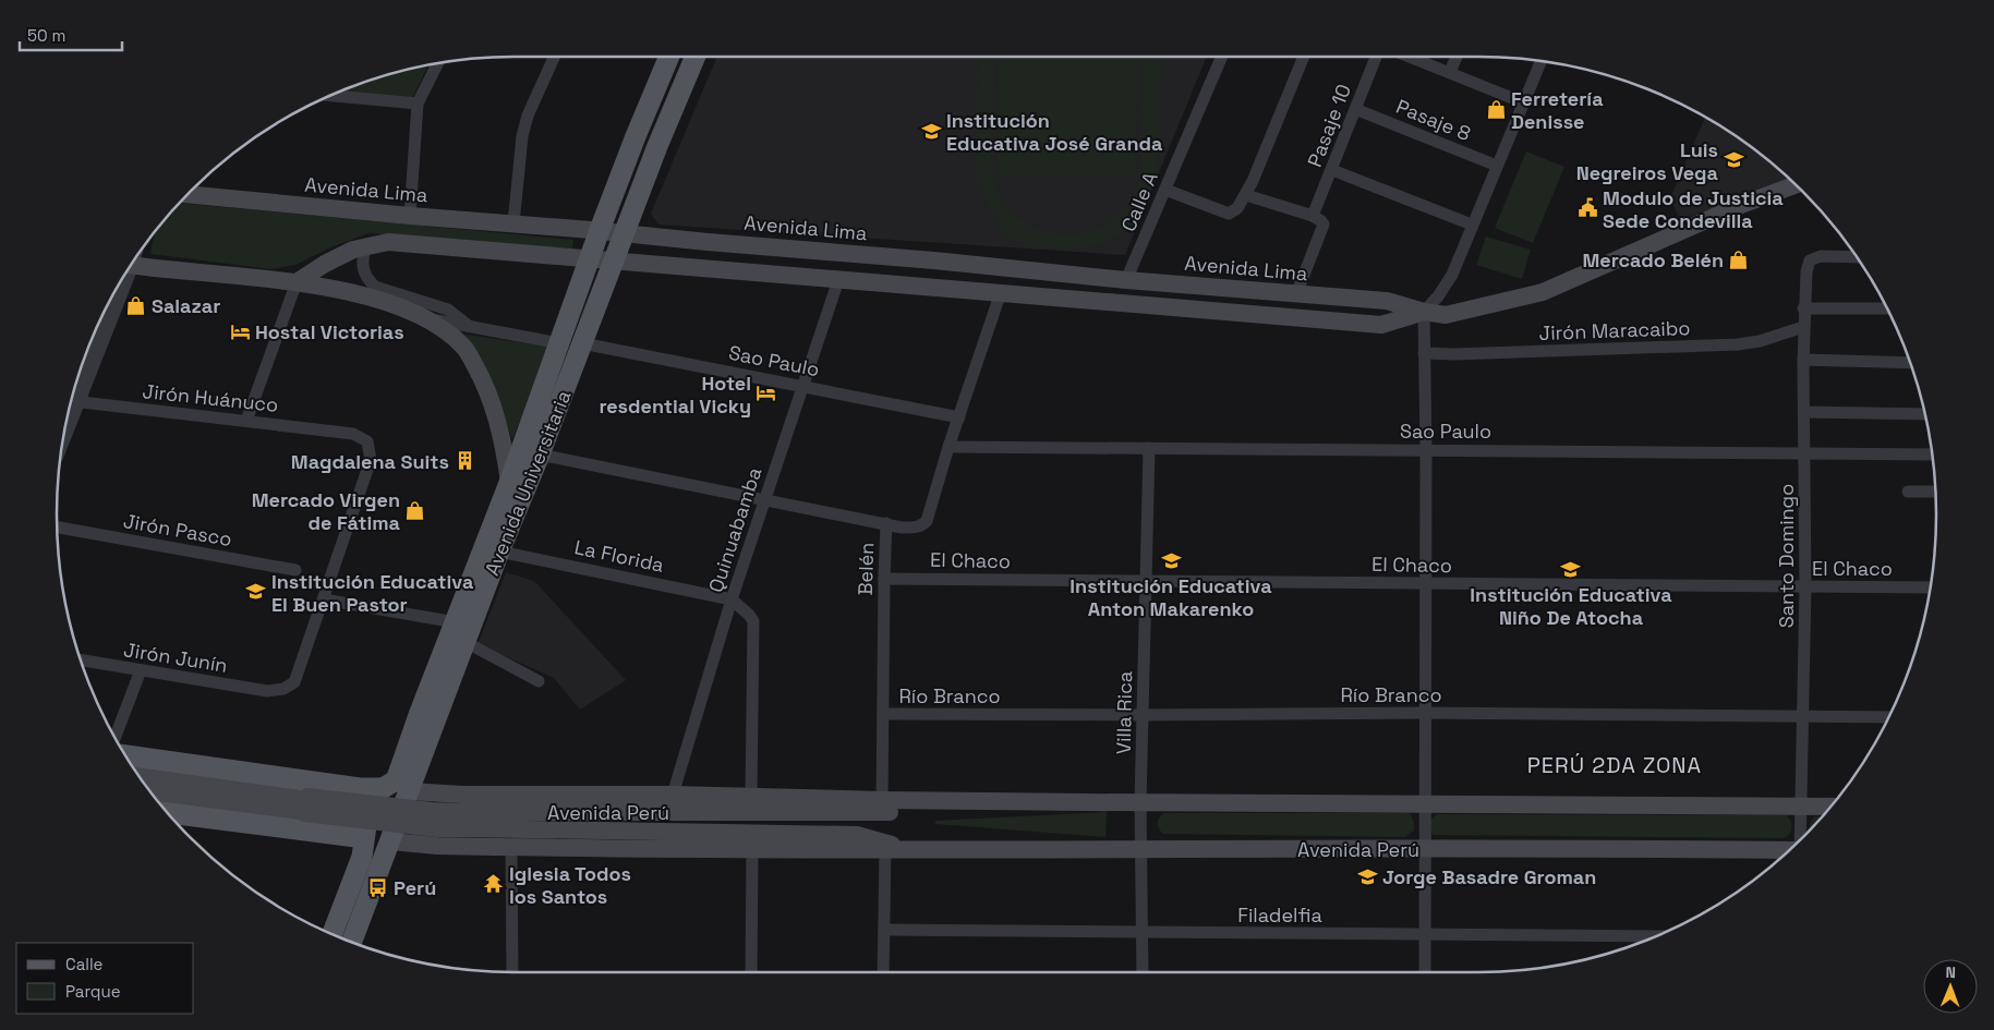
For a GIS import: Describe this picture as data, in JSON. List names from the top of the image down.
{
  "streets": {
    "main road": ["Avenida Lima", "Avenida Universitaria", "Avenida Perú"],
    "street": [
      "Pasaje 8",
      "Pasaje 10",
      "Calle A",
      "Jirón Maracaibo",
      "Sao Paulo",
      "Jirón Huánuco",
      "Jirón Pasco",
      "Quinuabamba",
      "La Florida",
      "Santo Domingo",
      "El Chaco",
      "Belén",
      "Jirón Junín",
      "Río Branco",
      "Villa Rica",
      "Filadelfia"
    ]
  },
  "crossings": [
    ["Pasaje 8", "Pasaje 10"],
    ["Avenida Lima", "Calle A"],
    ["Avenida Lima", "Avenida Universitaria"],
    ["Avenida Lima", "Quinuabamba"],
    ["Avenida Lima", "Belén"],
    ["Jirón Maracaibo", "Santo Domingo"],
    ["Sao Paulo", "Avenida Universitaria"],
    ["Sao Paulo", "Quinuabamba"],
    ["Sao Paulo", "Santo Domingo"],
    ["Sao Paulo", "Belén"],
    ["Sao Paulo", "Villa Rica"],
    ["Jirón Huánuco", "Jirón Junín"],
    ["Avenida Universitaria", "La Florida"],
    ["Avenida Universitaria", "Avenida Perú"],
    ["Quinuabamba", "La Florida"],
    ["Quinuabamba", "Avenida Perú"],
    ["Santo Domingo", "El Chaco"],
    ["Santo Domingo", "Río Branco"],
    ["Santo Domingo", "Avenida Perú"],
    ["El Chaco", "Belén"],
    ["El Chaco", "Villa Rica"],
    ["Belén", "Río Branco"],
    ["Belén", "Avenida Perú"],
    ["Río Branco", "Villa Rica"],
    ["Villa Rica", "Avenida Perú"],
    ["Villa Rica", "Filadelfia"]
  ],
  "districts": ["PERÚ 2DA ZONA"],
  "places": {
    "shop": [
      "Ferretería Denisse",
      "Mercado Belén",
      "Salazar",
      "Mercado Virgen de Fátima"
    ],
    "school or university": [
      "Institución Educativa José Granda",
      "Luis Negreiros Vega",
      "Institución Educativa Anton Makarenko",
      "Institución Educativa Niño De Atocha",
      "Institución Educativa El Buen Pastor",
      "Jorge Basadre Groman"
    ],
    "public building": ["Modulo de Justicia Sede Condevilla"],
    "hotel": ["Hostal Victorias", "Hotel resdential Vicky"],
    "building": ["Magdalena Suits"],
    "temple": ["Iglesia Todos los Santos"],
    "bus stop": ["Perú"]
  },
  "legend": ["Calle", "Parque"],
  "scale_bar": "50 m",
  "north": "top"
}
